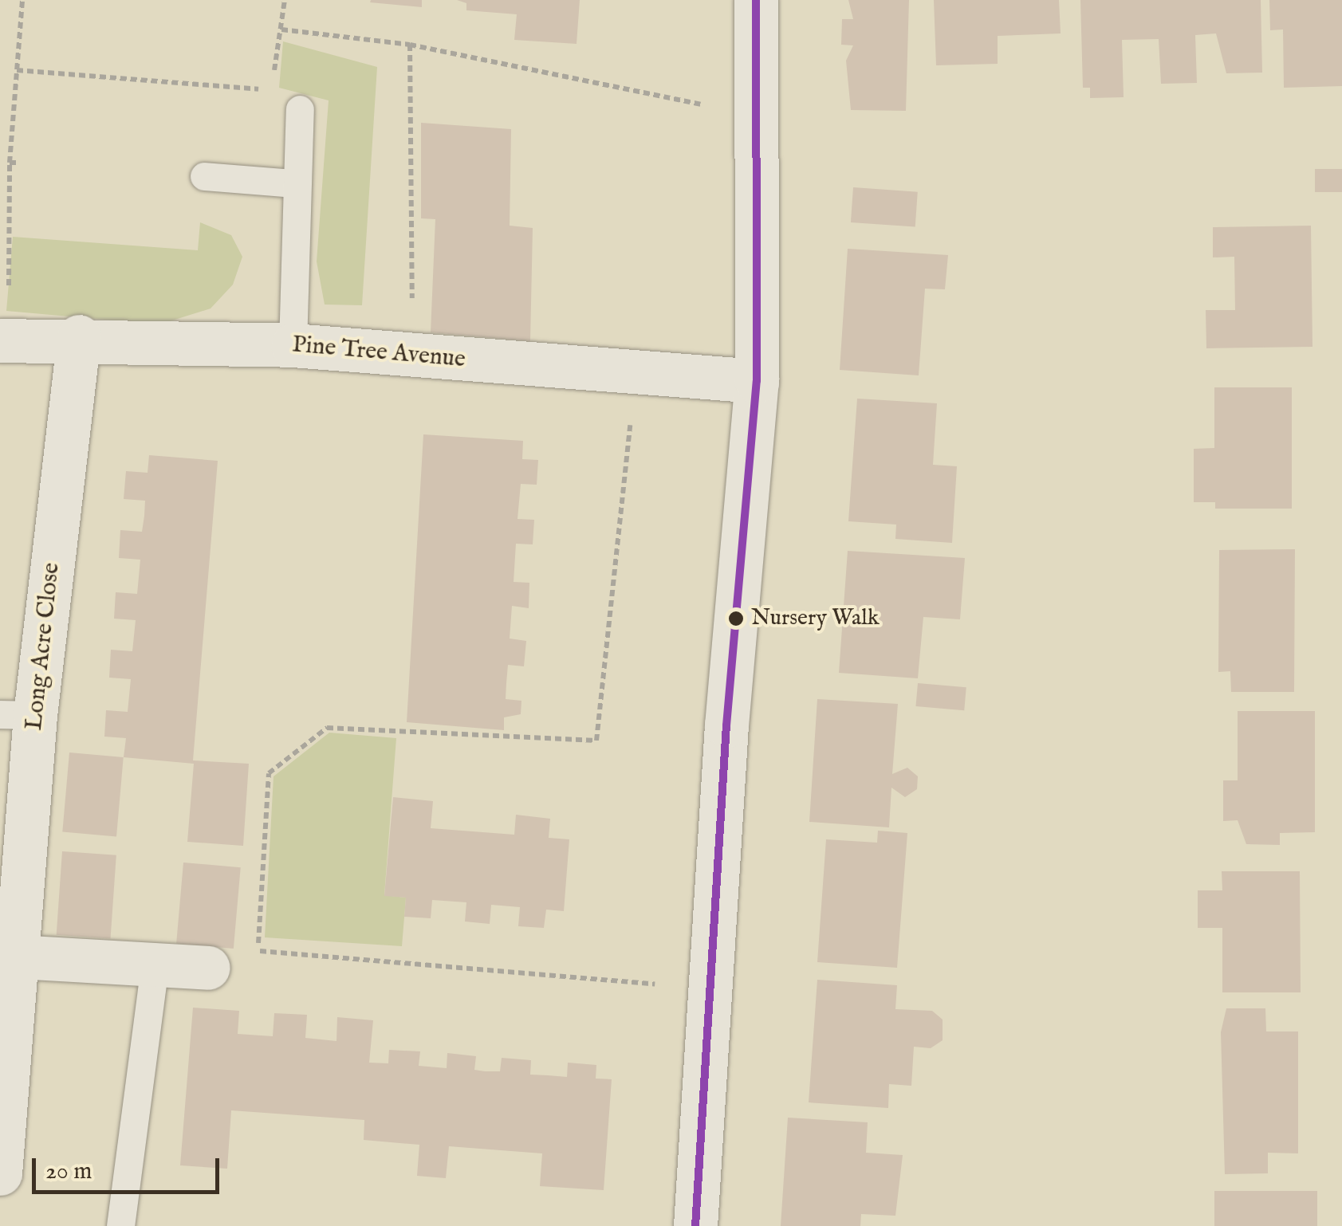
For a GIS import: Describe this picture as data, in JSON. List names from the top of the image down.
{
  "streets": {
    "street": ["Pine Tree Avenue", "Long Acre Close"]
  },
  "crossings": [
    ["Pine Tree Avenue", "Long Acre Close"]
  ],
  "places": ["Nursery Walk"],
  "scale_bar": "20 m"
}
